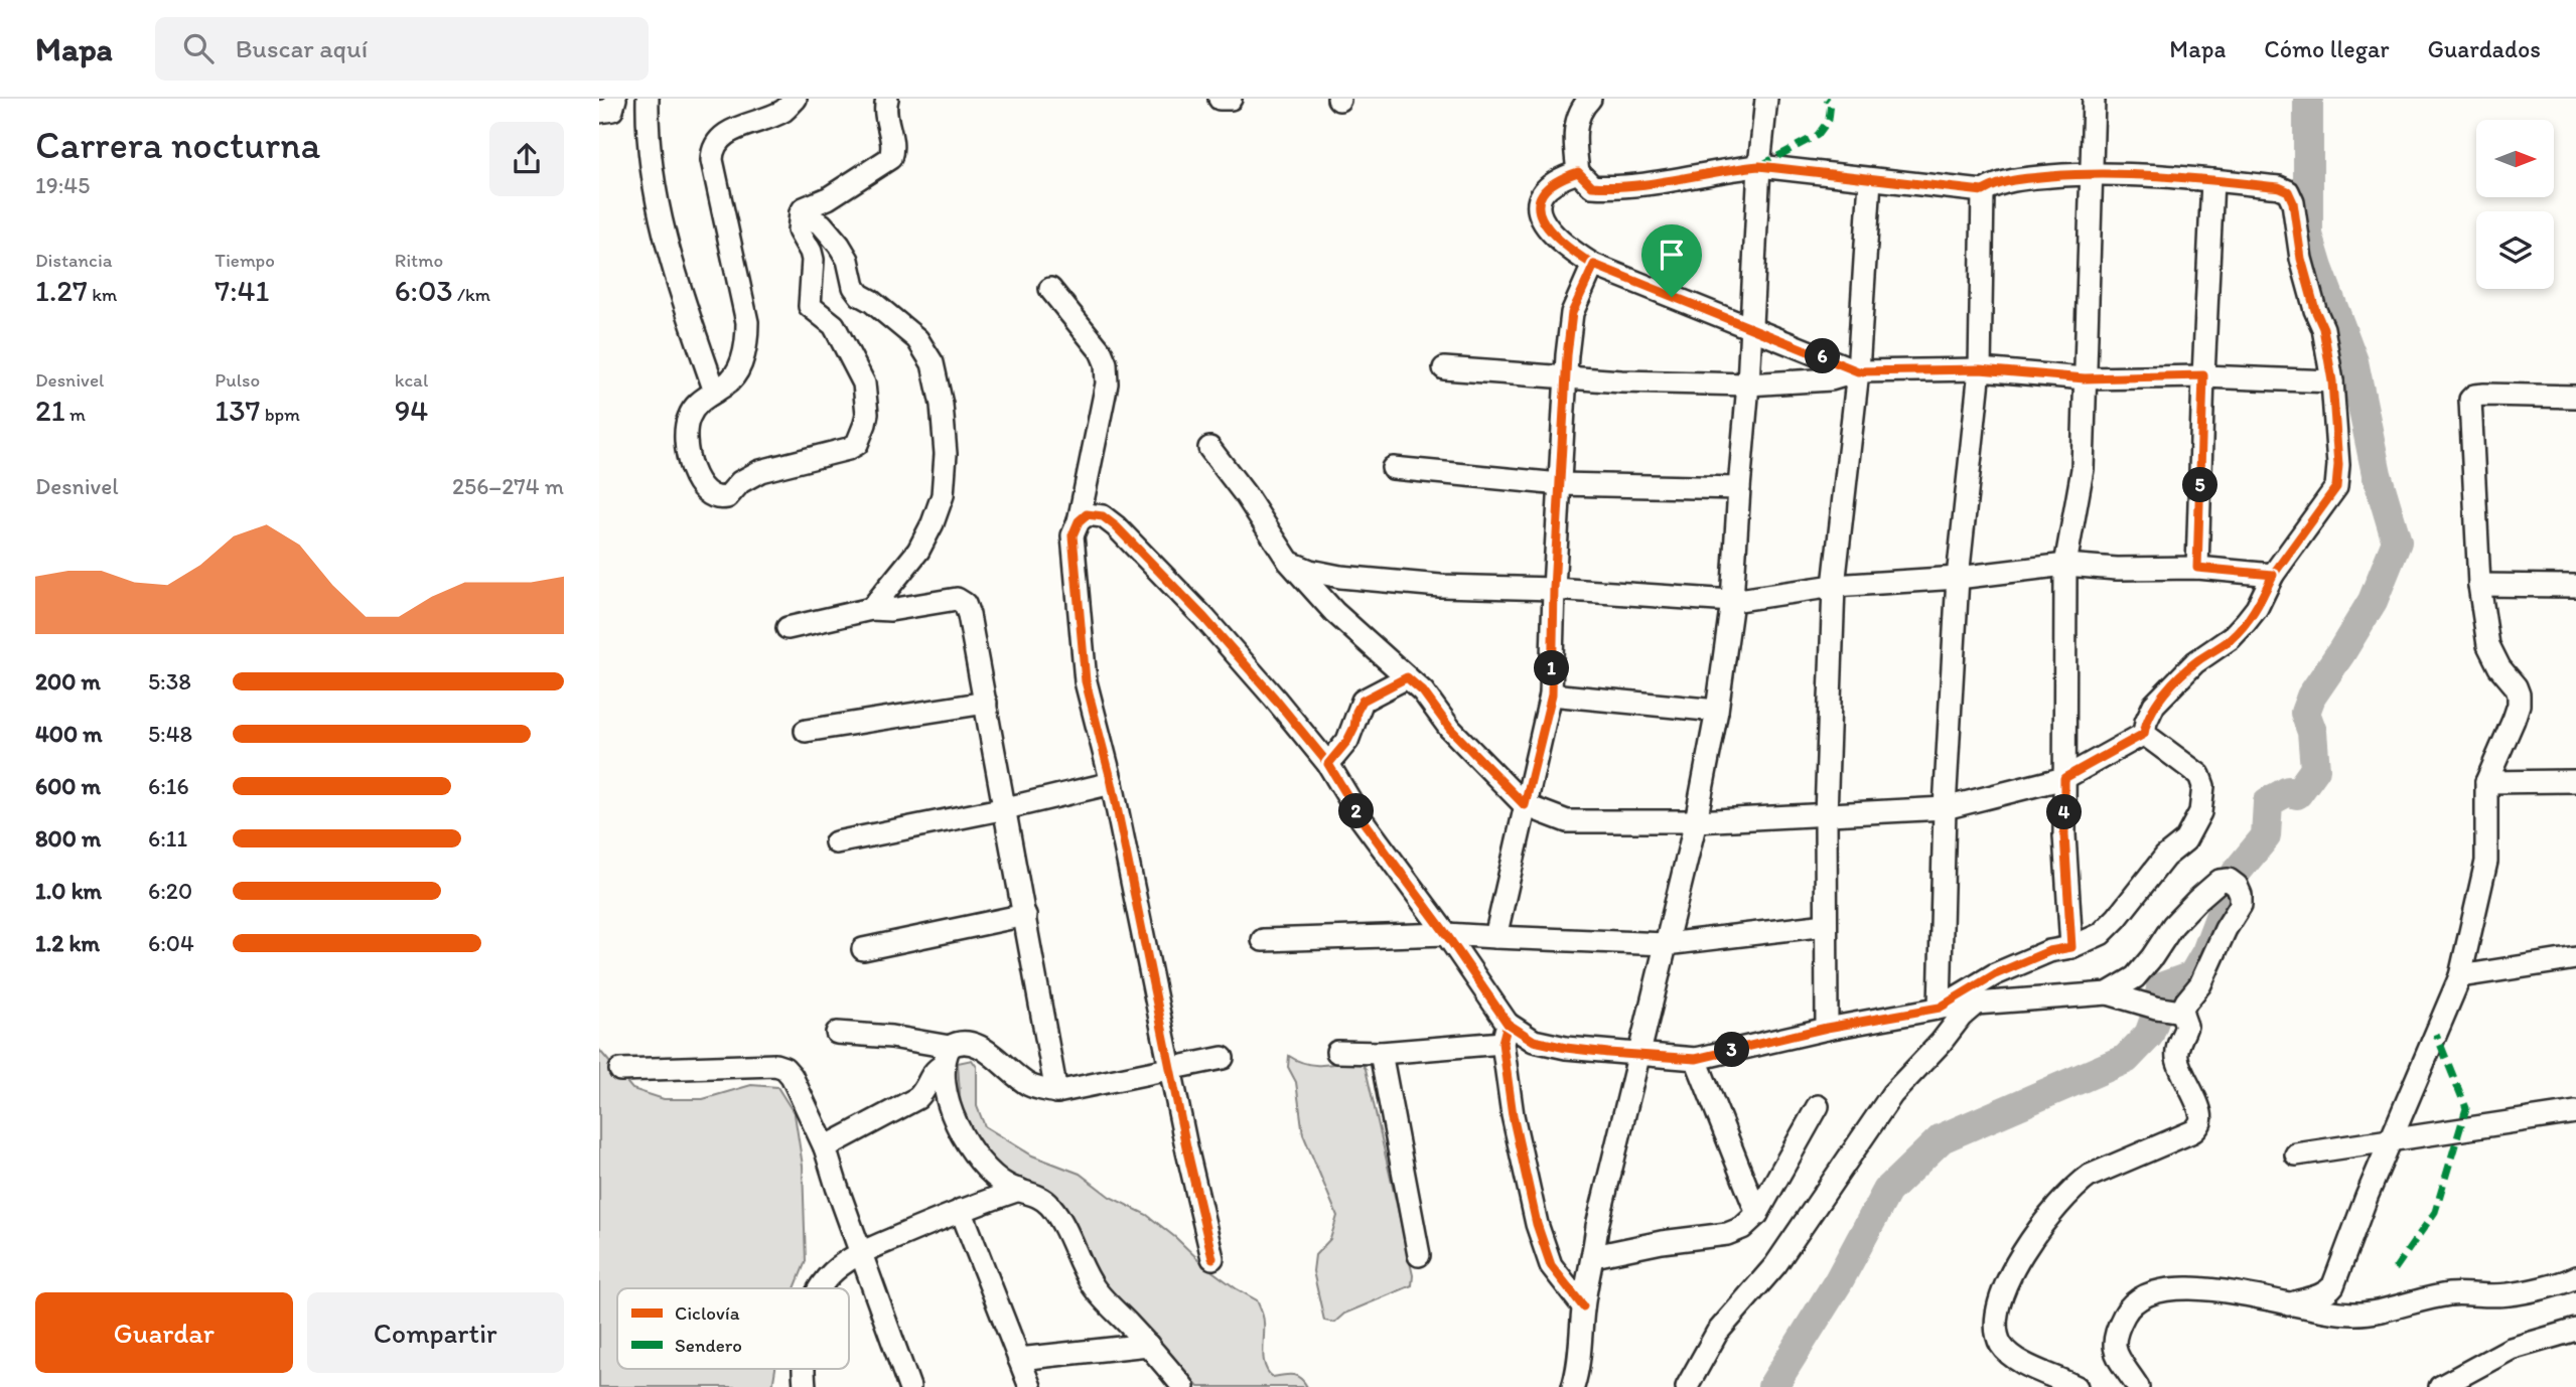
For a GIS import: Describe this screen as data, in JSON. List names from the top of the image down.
{
  "legend": ["Ciclovía", "Sendero"],
  "north": "right",
  "page": {
    "header": "Mapa",
    "search": "Buscar aquí",
    "nav": ["Mapa", "Cómo llegar", "Guardados"],
    "heading": ["Carrera nocturna", "19:45"],
    "stats": [
      ["Distancia", "1.27 km"],
      ["Tiempo", "7:41"],
      ["Ritmo", "6:03 /km"],
      ["Desnivel", "21 m"],
      ["Pulso", "137 bpm"],
      ["kcal", "94"]
    ],
    "pins": [
      "6",
      "5",
      "1",
      "2",
      "4",
      "3"
    ],
    "chart": ["Desnivel", "256–274 m"],
    "list": [
      {
        "name": "200 m",
        "note": "5:38"
      },
      {
        "name": "400 m",
        "note": "5:48"
      },
      {
        "name": "600 m",
        "note": "6:16"
      },
      {
        "name": "800 m",
        "note": "6:11"
      },
      {
        "name": "1.0 km",
        "note": "6:20"
      },
      {
        "name": "1.2 km",
        "note": "6:04"
      }
    ],
    "buttons": ["Guardar", "Compartir"]
  }
}
